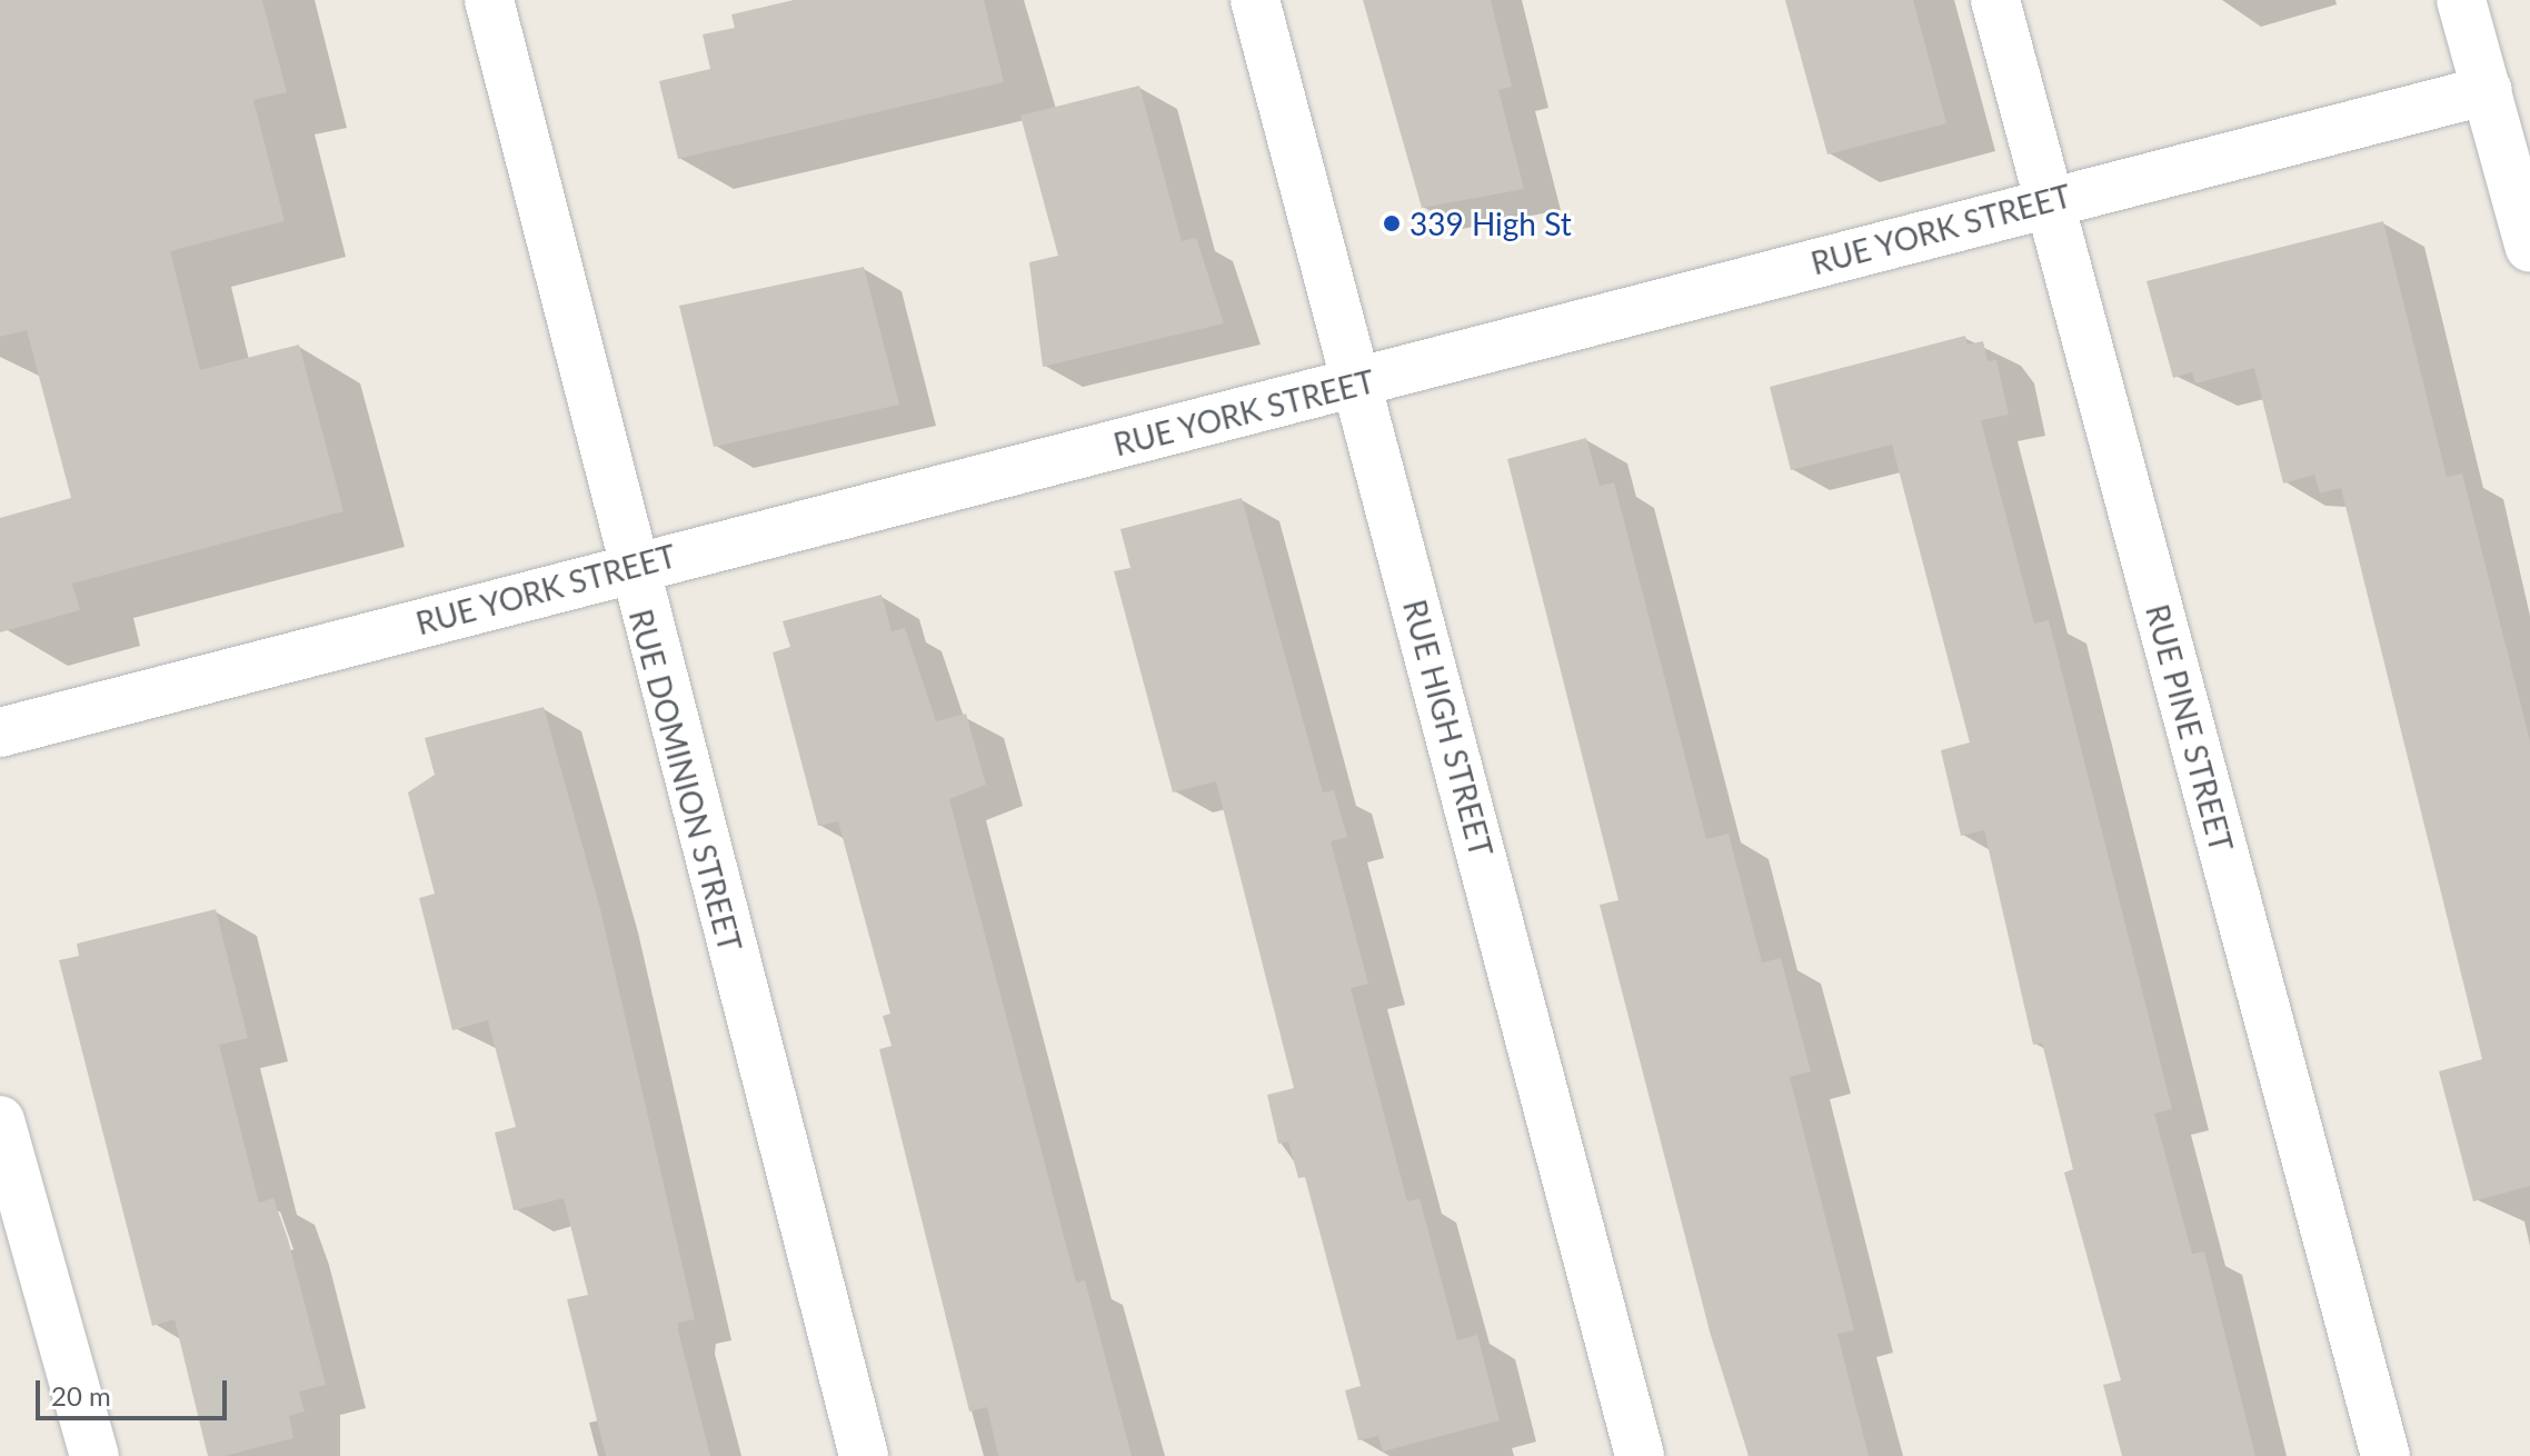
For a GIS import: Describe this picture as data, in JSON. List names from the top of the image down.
{
  "streets": {
    "street": [
      "RUE YORK STREET",
      "RUE HIGH STREET",
      "RUE PINE STREET",
      "RUE DOMINION STREET"
    ]
  },
  "crossings": [
    ["RUE YORK STREET", "RUE HIGH STREET"],
    ["RUE YORK STREET", "RUE PINE STREET"],
    ["RUE YORK STREET", "RUE DOMINION STREET"]
  ],
  "places": ["339 High St"],
  "scale_bar": "20 m"
}
